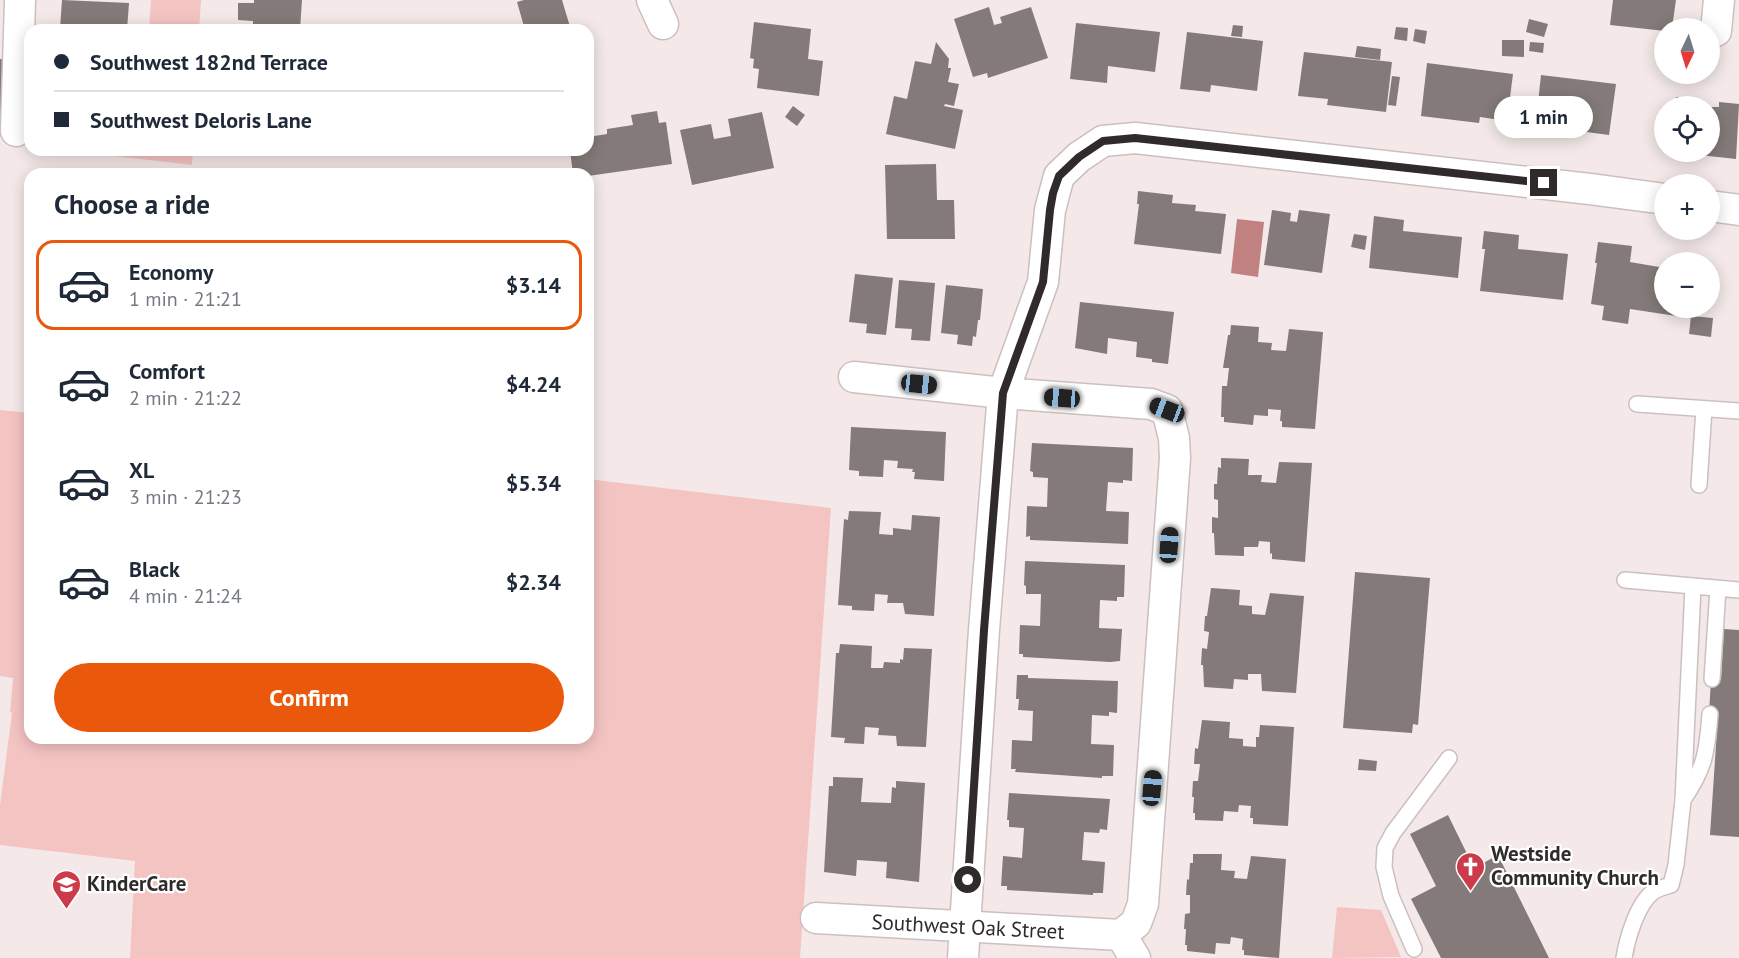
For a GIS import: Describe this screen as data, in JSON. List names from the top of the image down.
{
  "streets": {
    "street": ["Southwest Oak Street"]
  },
  "places": {
    "church": ["Westside Community Church"],
    "school or university": ["KinderCare"]
  },
  "north": "bottom",
  "page": {
    "map_buttons": ["+", "−"],
    "banner": ["Southwest 182nd Terrace", "Southwest Deloris Lane"],
    "bubble": "1 min",
    "heading": "Choose a ride",
    "list": [
      {
        "name": "Economy",
        "note": "1 min · 21:21",
        "value": "$3.14"
      },
      {
        "name": "Comfort",
        "note": "2 min · 21:22",
        "value": "$4.24"
      },
      {
        "name": "XL",
        "note": "3 min · 21:23",
        "value": "$5.34"
      },
      {
        "name": "Black",
        "note": "4 min · 21:24",
        "value": "$2.34"
      }
    ],
    "buttons": "Confirm"
  }
}
